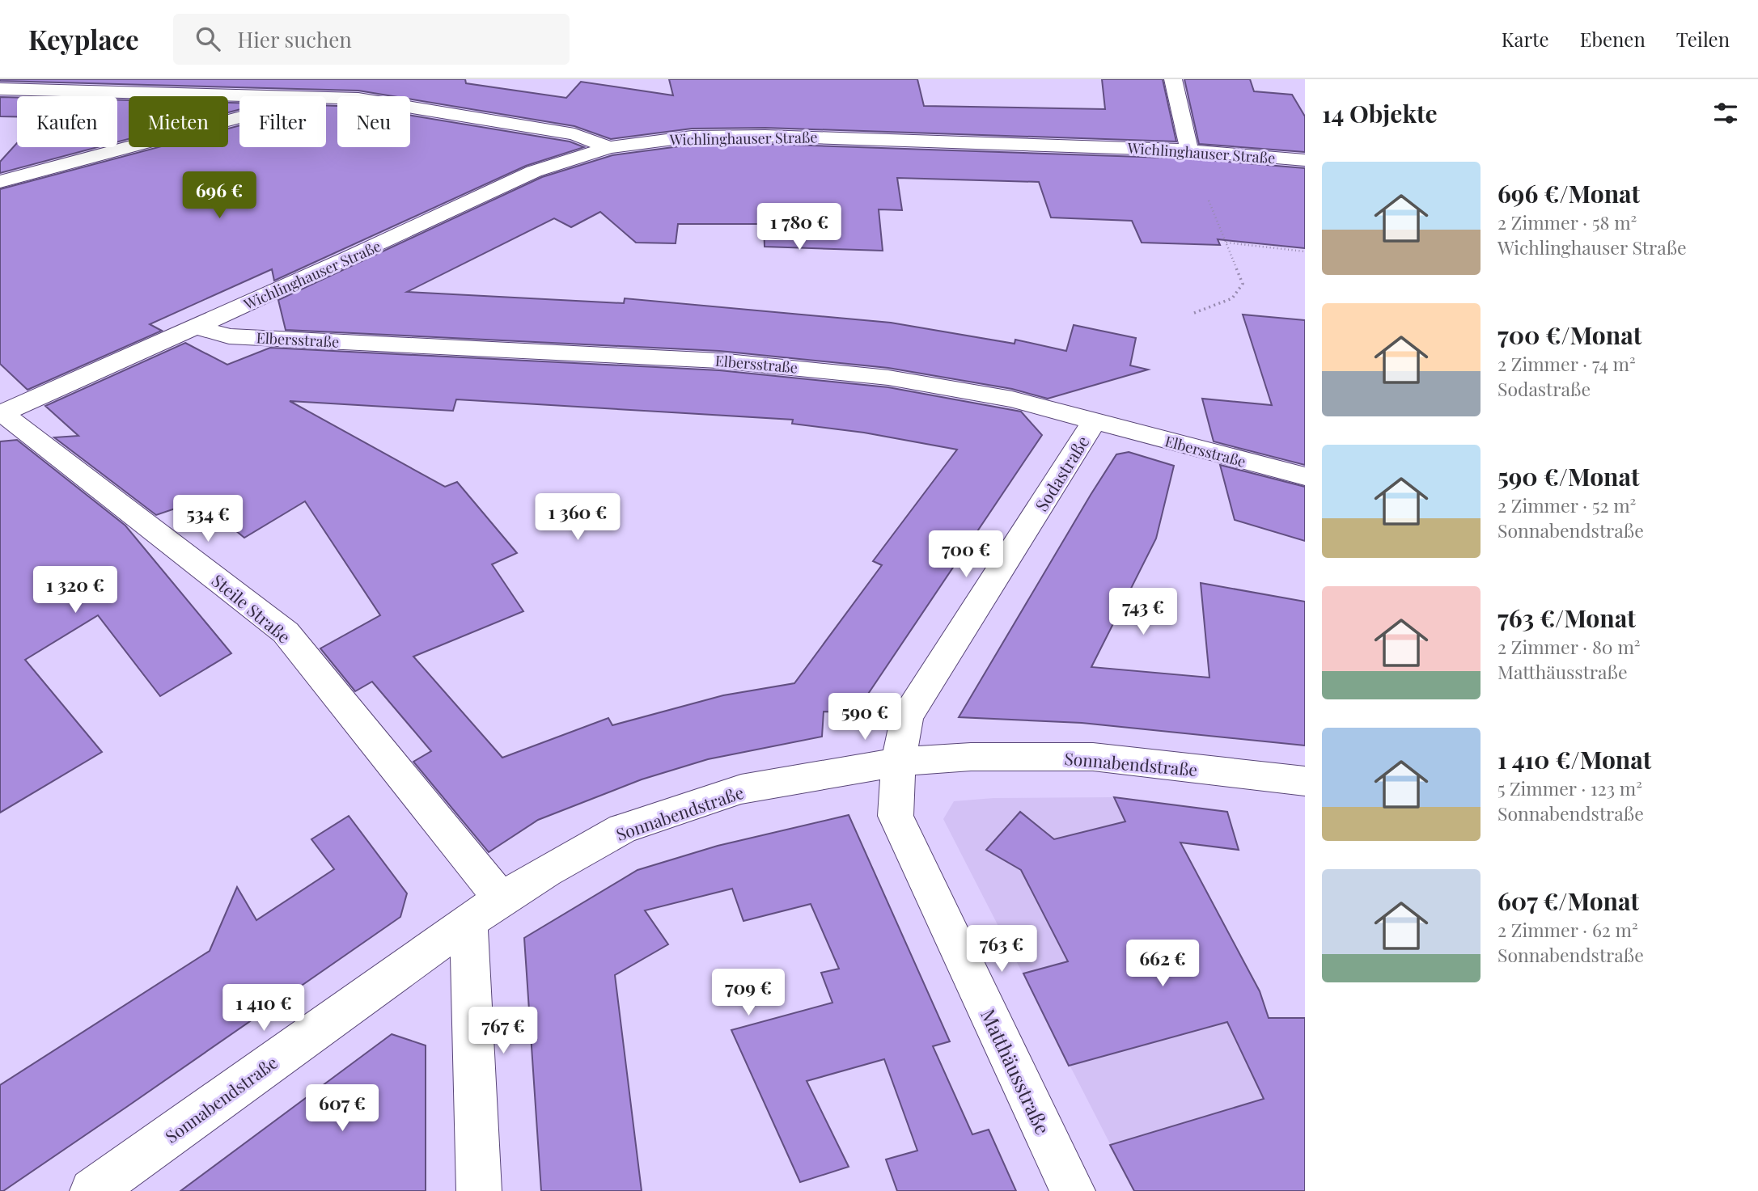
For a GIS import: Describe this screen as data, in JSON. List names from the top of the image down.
{
  "streets": {
    "street": [
      "Wichlinghauser Straße",
      "Elbersstraße",
      "Sodastraße",
      "Steile Straße",
      "Sonnabendstraße",
      "Matthäusstraße"
    ]
  },
  "crossings": [
    ["Wichlinghauser Straße", "Elbersstraße"],
    ["Wichlinghauser Straße", "Steile Straße"],
    ["Elbersstraße", "Sodastraße"],
    ["Sodastraße", "Sonnabendstraße"],
    ["Sodastraße", "Matthäusstraße"],
    ["Steile Straße", "Sonnabendstraße"],
    ["Sonnabendstraße", "Matthäusstraße"]
  ],
  "page": {
    "header": "Keyplace",
    "search": "Hier suchen",
    "nav": ["Karte", "Ebenen", "Teilen"],
    "heading": "14 Objekte",
    "chip": [
      "Kaufen",
      "Mieten",
      "Filter",
      "Neu"
    ],
    "list": [
      {
        "name": "696 €/Monat",
        "note": "2 Zimmer · 58 m² · Wichlinghauser Straße"
      },
      {
        "name": "700 €/Monat",
        "note": "2 Zimmer · 74 m² · Sodastraße"
      },
      {
        "name": "590 €/Monat",
        "note": "2 Zimmer · 52 m² · Sonnabendstraße"
      },
      {
        "name": "763 €/Monat",
        "note": "2 Zimmer · 80 m² · Matthäusstraße"
      },
      {
        "name": "1 410 €/Monat",
        "note": "5 Zimmer · 123 m² · Sonnabendstraße"
      },
      {
        "name": "607 €/Monat",
        "note": "2 Zimmer · 62 m² · Sonnabendstraße"
      }
    ],
    "price": [
      "696 €",
      "1 780 €",
      "1 360 €",
      "534 €",
      "700 €",
      "1 320 €",
      "743 €",
      "590 €",
      "763 €",
      "662 €",
      "709 €",
      "1 410 €",
      "767 €",
      "607 €"
    ]
  }
}
